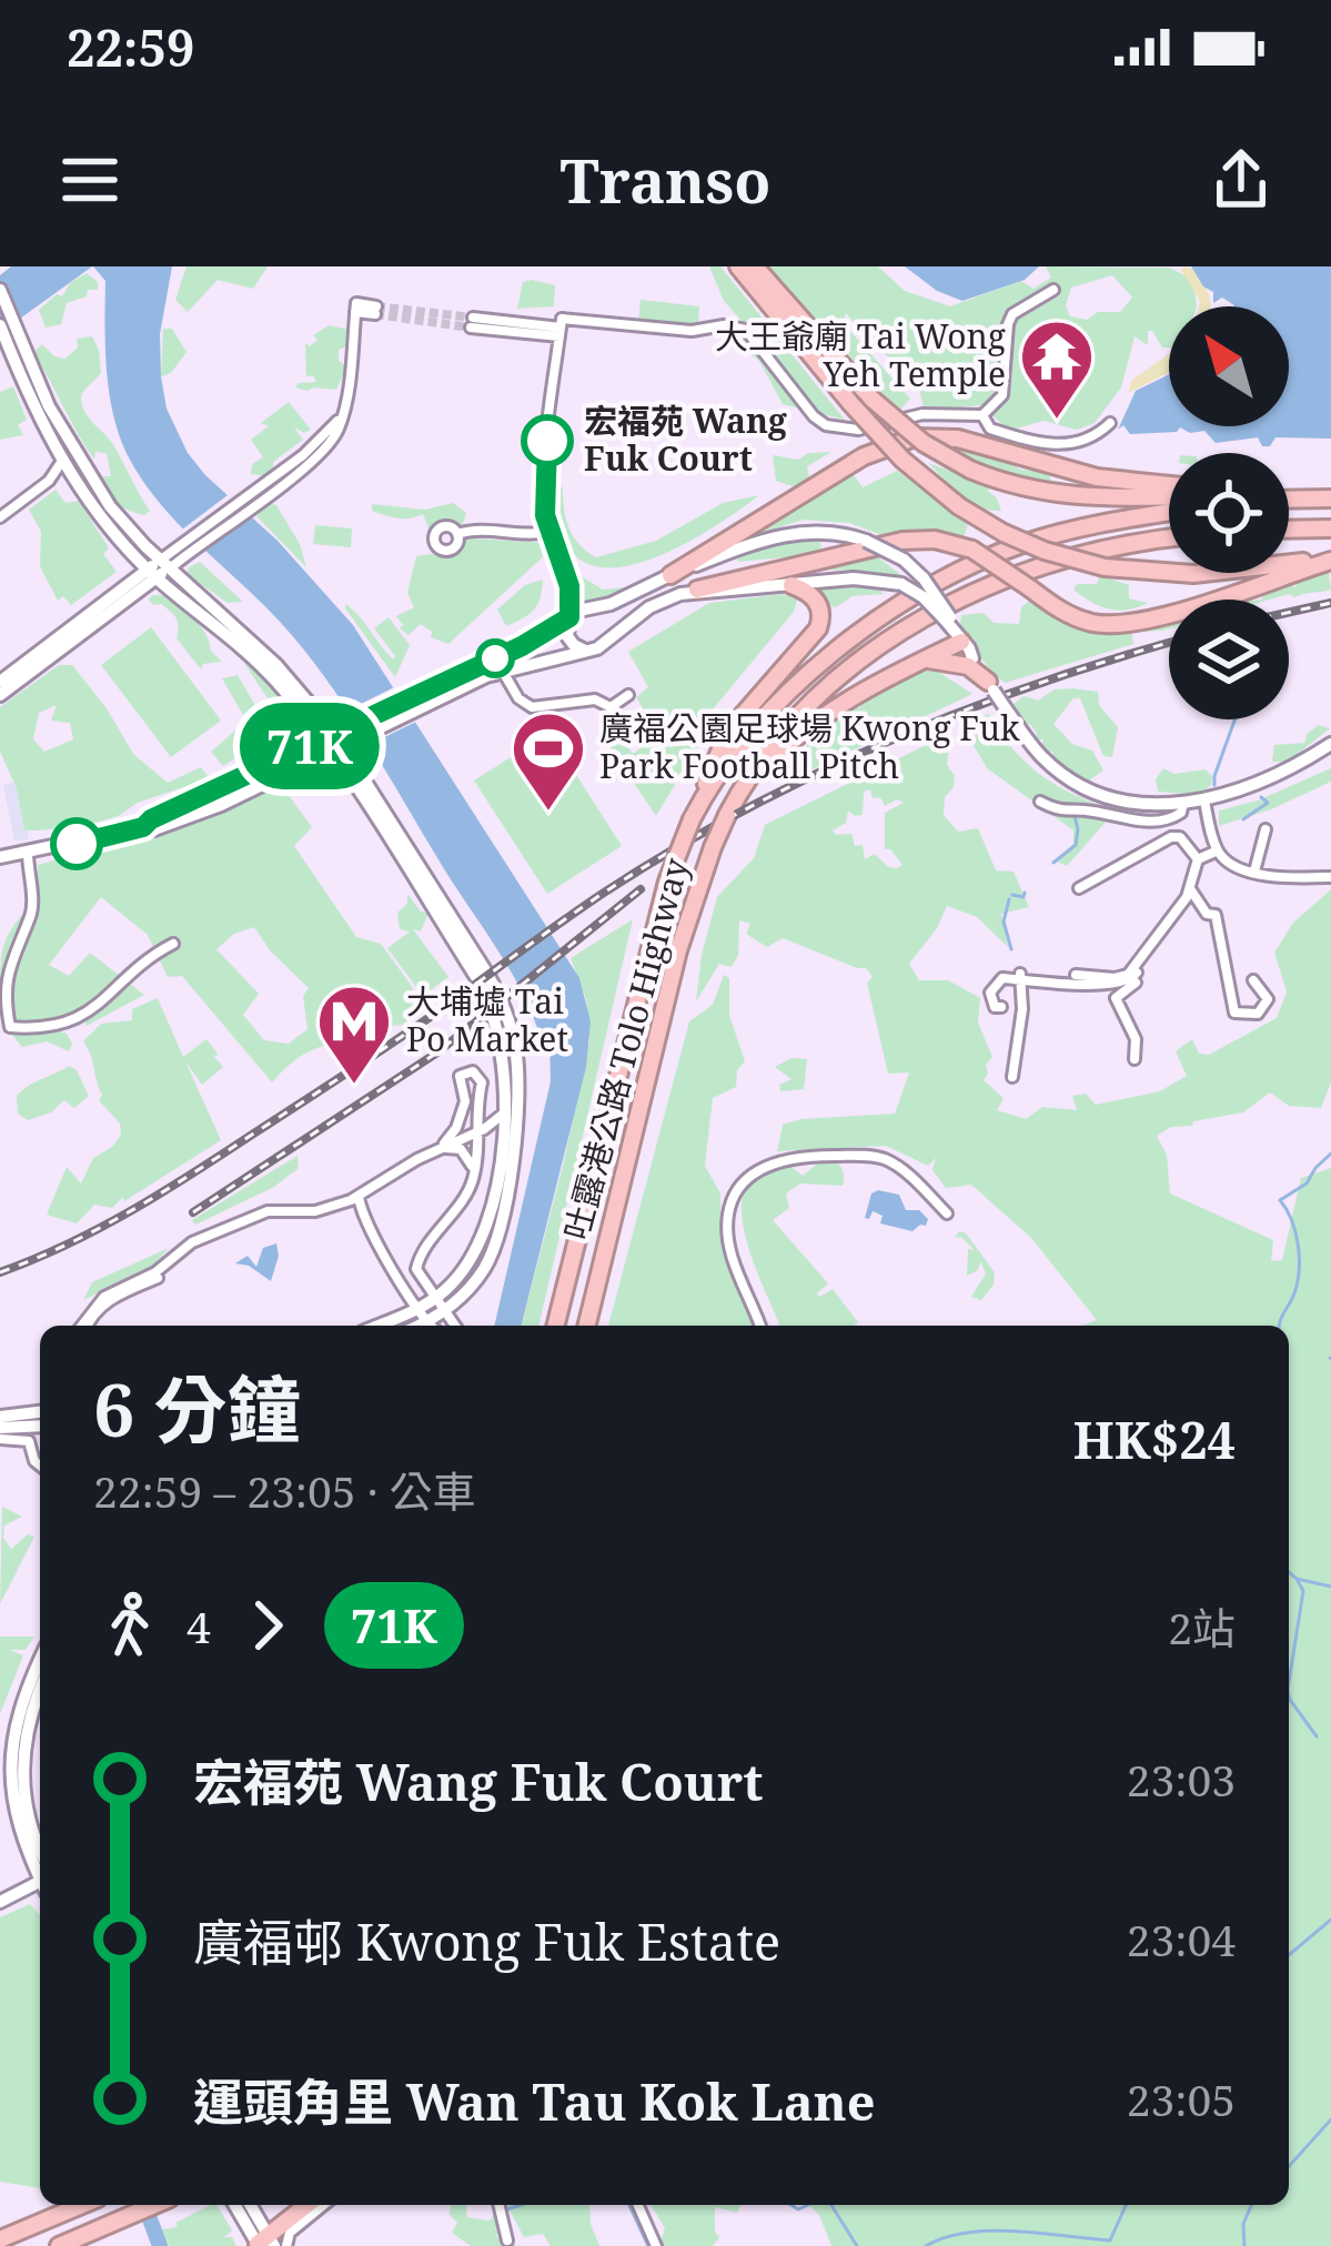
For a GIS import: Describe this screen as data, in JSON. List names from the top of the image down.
{
  "streets": {
    "highway": ["吐露港公路 Tolo Highway"]
  },
  "places": {
    "temple": ["大王爺廟 Tai Wong Yeh Temple"],
    "other": ["宏福苑 Wang Fuk Court"],
    "sports": ["廣福公園足球場 Kwong Fuk Park Football Pitch"],
    "metro station": ["大埔墟 Tai Po Market"]
  },
  "lines": ["bus line 71K"],
  "north": "top left",
  "page": {
    "status": "22:59",
    "header": "Transo",
    "on_map": "71K",
    "heading": ["6 分鐘", "22:59 – 23:05 · 公車", "HK$24"],
    "legs": ["4", "71K", "2站"],
    "list": [
      {
        "name": "宏福苑 Wang Fuk Court",
        "value": "23:03"
      },
      {
        "name": "廣福邨 Kwong Fuk Estate",
        "value": "23:04"
      },
      {
        "name": "運頭角里 Wan Tau Kok Lane",
        "value": "23:05"
      }
    ]
  }
}
